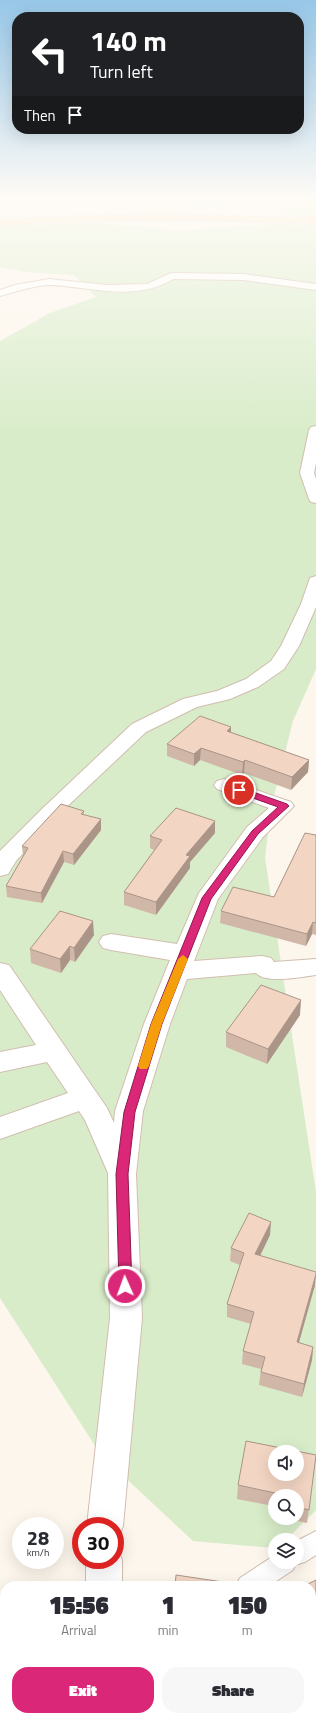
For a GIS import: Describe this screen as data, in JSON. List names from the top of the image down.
{
  "page": {
    "turn": ["140 m", "Turn left"],
    "then": "Then",
    "speed": "28 km/h",
    "limit": "30",
    "eta": [
      "15:56",
      "Arrival",
      "1",
      "min",
      "150",
      "m"
    ],
    "buttons": ["Exit", "Share"]
  }
}
